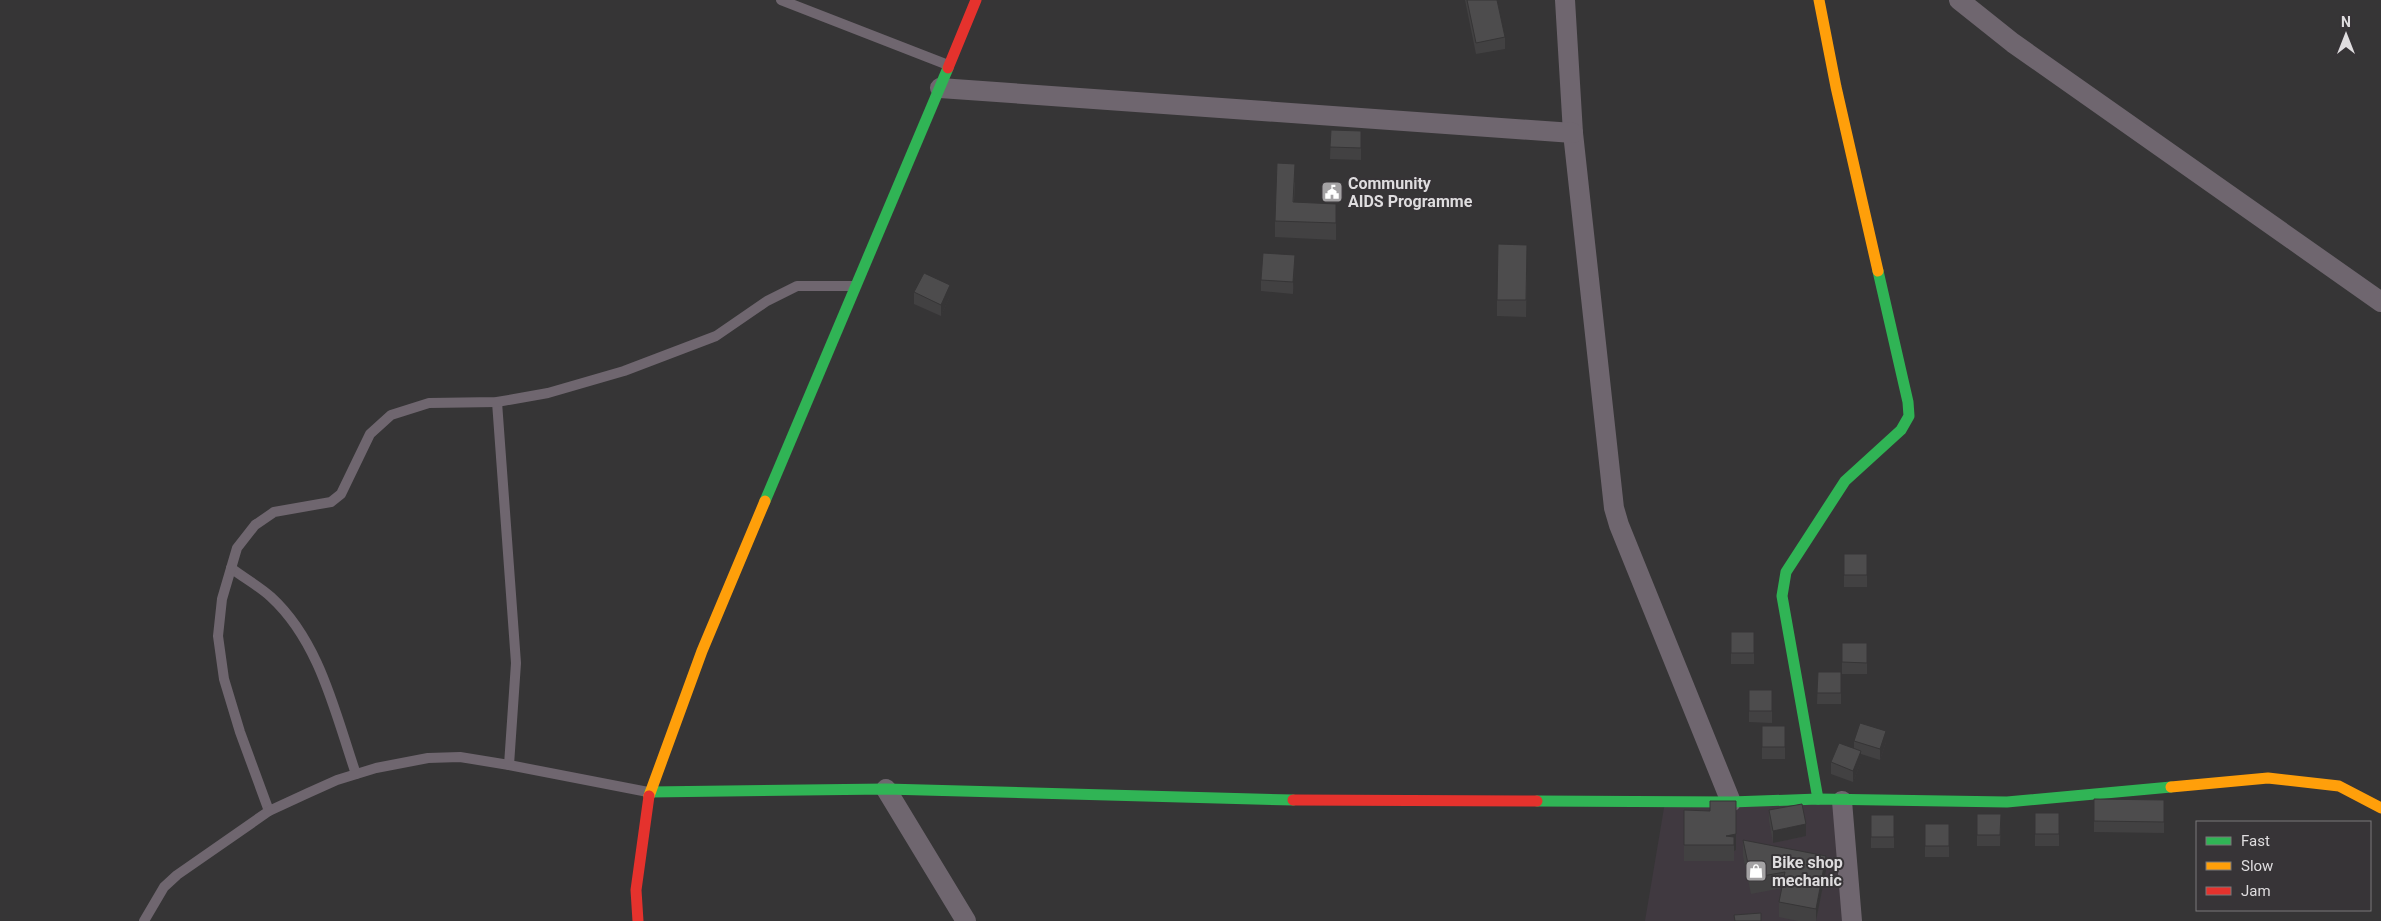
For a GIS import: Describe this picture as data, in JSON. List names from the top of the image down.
{
  "places": {
    "public building": ["Community AIDS Programme"],
    "shop": ["Bike shop mechanic"]
  },
  "legend": ["Fast", "Slow", "Jam"],
  "north": "top"
}
